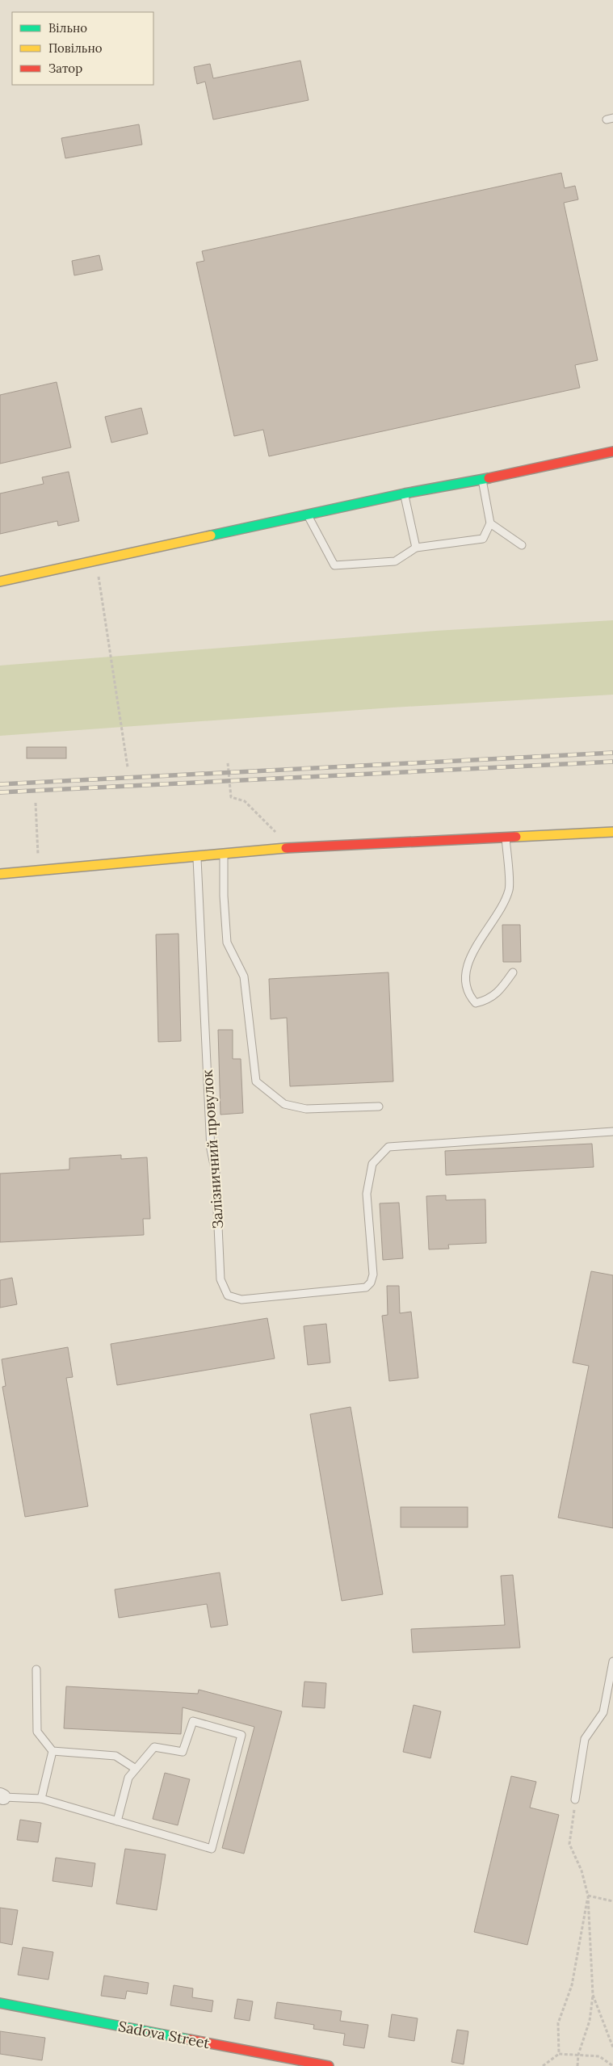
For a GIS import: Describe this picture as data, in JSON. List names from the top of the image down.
{
  "streets": {
    "street": ["Sadova Street"],
    "lane": ["Залізничний провулок"]
  },
  "legend": ["Вільно", "Повільно", "Затор"]
}
